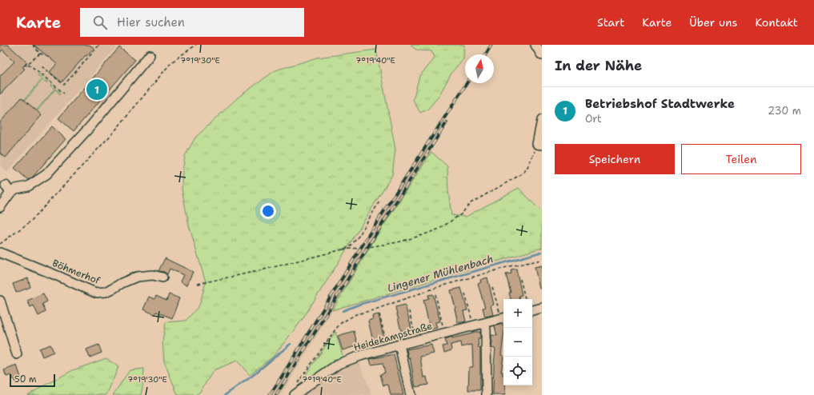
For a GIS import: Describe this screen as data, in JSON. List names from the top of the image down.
{
  "streets": {
    "street": ["Böhmerhof", "Heidekampstraße"]
  },
  "water": ["Lingener Mühlenbach"],
  "scale_bar": "50 m",
  "north": "top",
  "page": {
    "header": "Karte",
    "search": "Hier suchen",
    "nav": [
      "Start",
      "Karte",
      "Über uns",
      "Kontakt"
    ],
    "heading": "In der Nähe",
    "pins": "1",
    "list": [
      {
        "mark": "1",
        "name": "Betriebshof Stadtwerke",
        "note": "Ort",
        "value": "230 m"
      }
    ],
    "buttons": ["Speichern", "Teilen"],
    "map_buttons": ["+", "−"],
    "scale": "50 m"
  },
  "coordinates": ["7°19'30\"E", "7°19'40\"E"]
}
